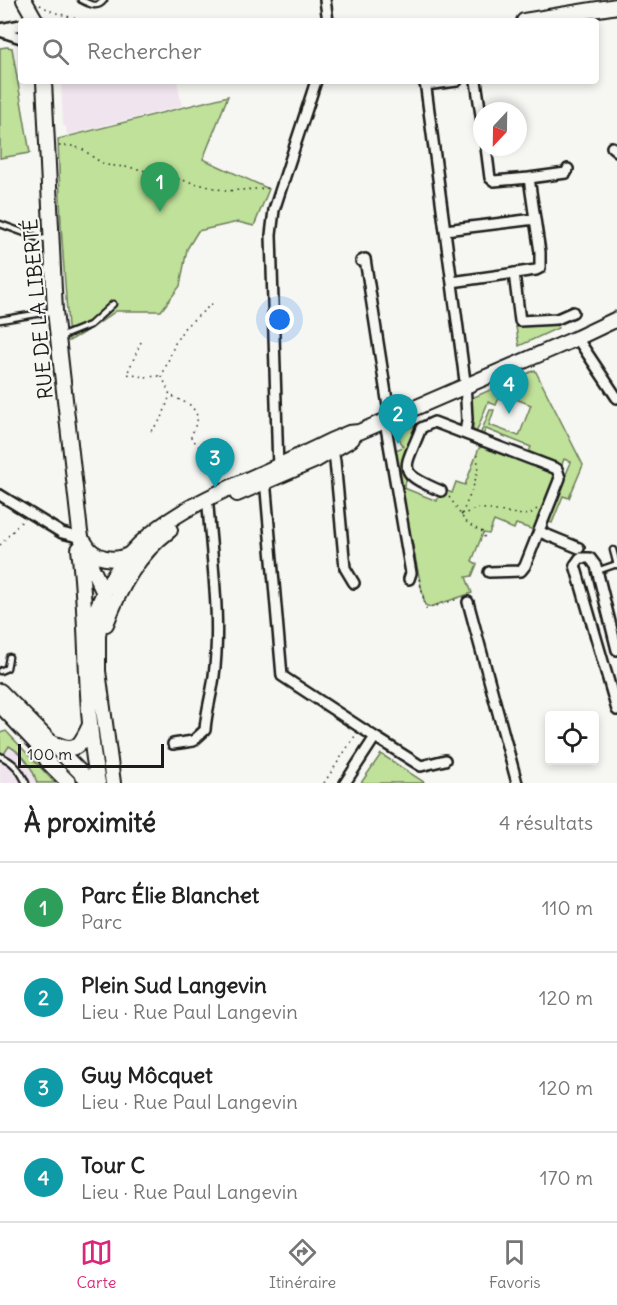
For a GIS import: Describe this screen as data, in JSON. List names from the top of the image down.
{
  "streets": {
    "street": ["RUE DE LA LIBERTÉ"]
  },
  "scale_bar": "100 m",
  "north": "bottom",
  "page": {
    "search": "Rechercher",
    "pins": [
      "1",
      "4",
      "2",
      "3"
    ],
    "scale": "100 m",
    "heading": ["À proximité", "4 résultats"],
    "list": [
      {
        "mark": "1",
        "name": "Parc Élie Blanchet",
        "note": "Parc",
        "value": "110 m"
      },
      {
        "mark": "2",
        "name": "Plein Sud Langevin",
        "note": "Lieu · Rue Paul Langevin",
        "value": "120 m"
      },
      {
        "mark": "3",
        "name": "Guy Môcquet",
        "note": "Lieu · Rue Paul Langevin",
        "value": "120 m"
      },
      {
        "mark": "4",
        "name": "Tour C",
        "note": "Lieu · Rue Paul Langevin",
        "value": "170 m"
      }
    ],
    "nav": ["Carte", "Itinéraire", "Favoris"]
  }
}
